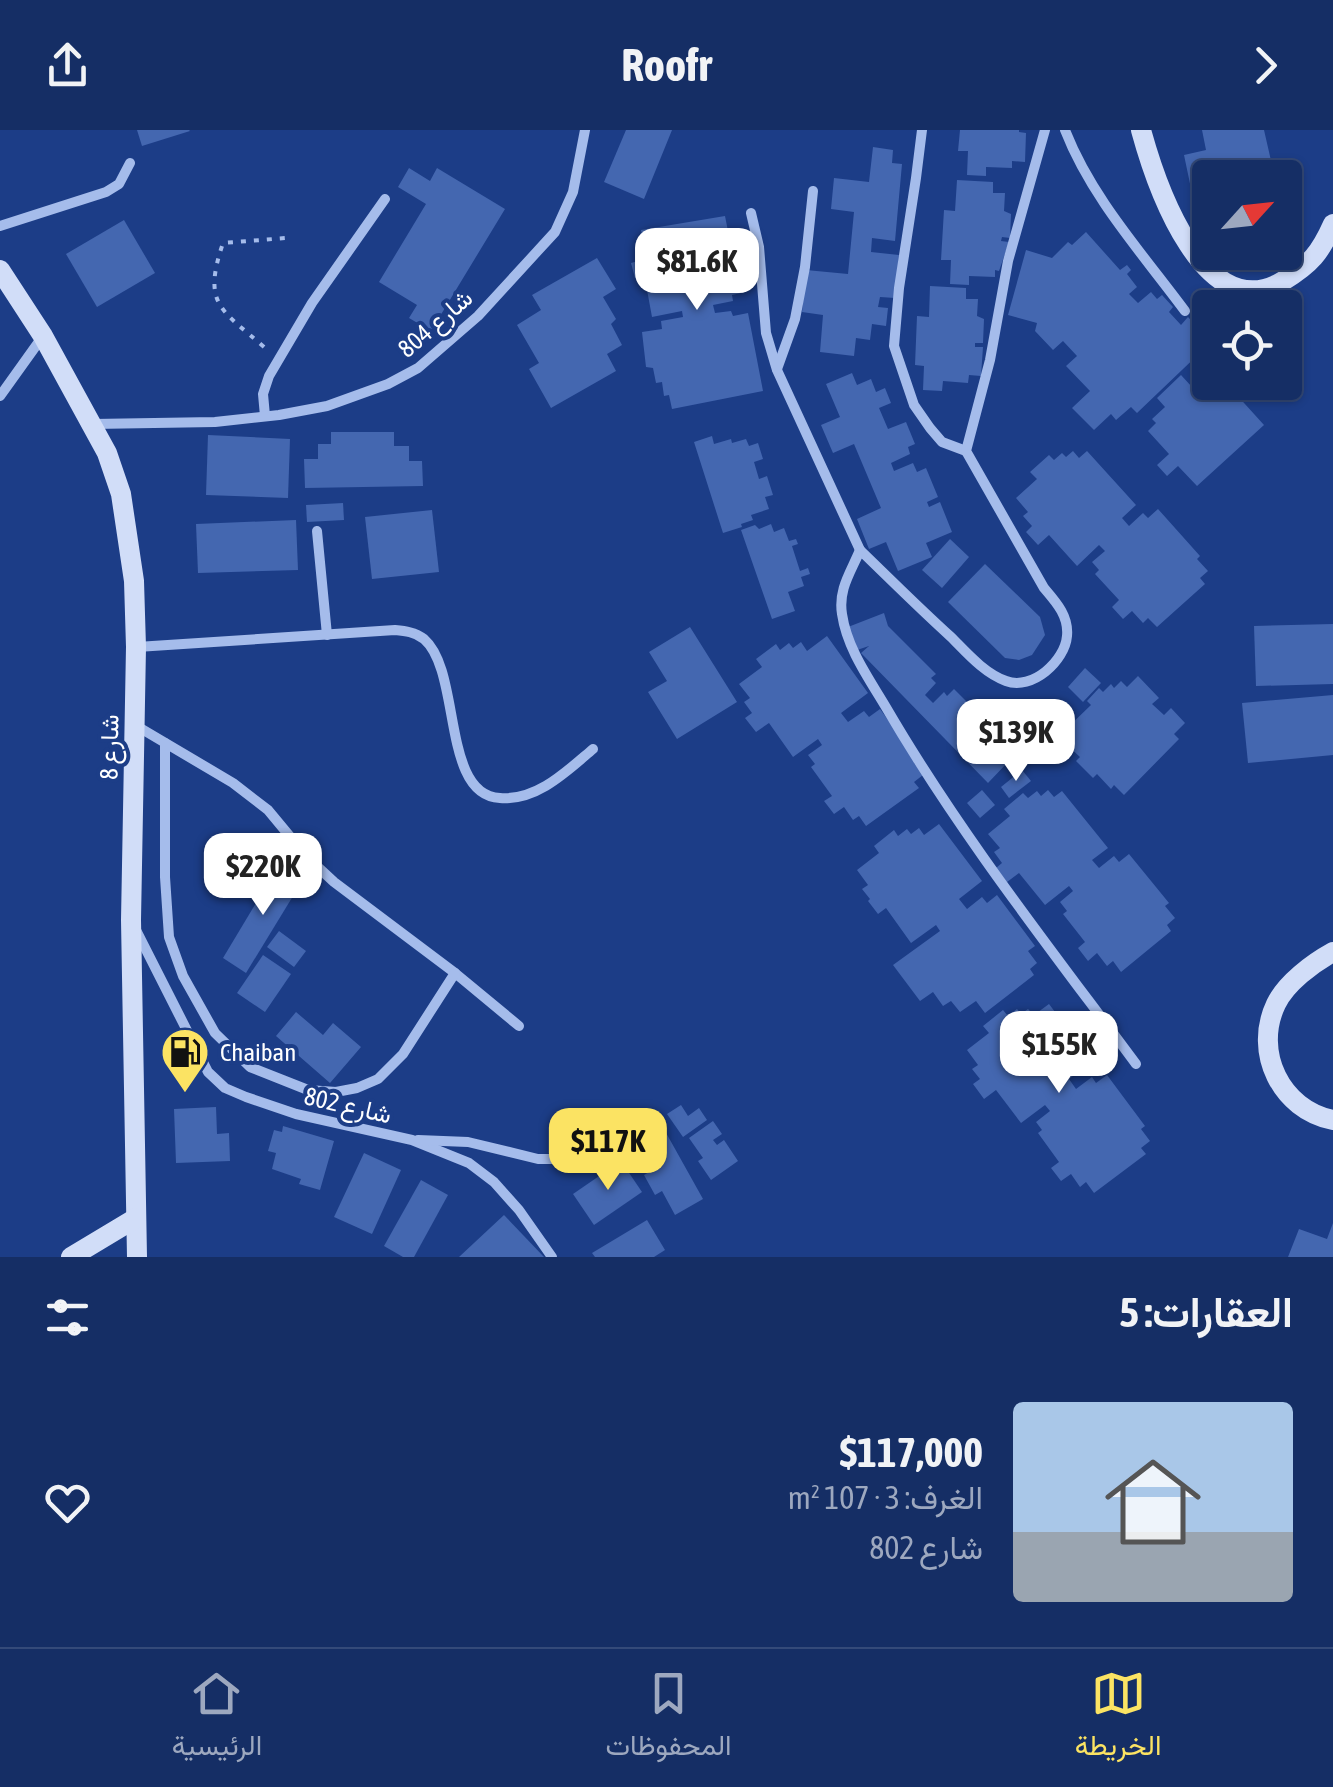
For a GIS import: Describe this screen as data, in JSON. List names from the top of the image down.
{
  "streets": {
    "street": ["شارع 804", "شارع 8", "شارع 802"]
  },
  "crossings": [
    ["شارع 804", "شارع 8"],
    ["شارع 8", "شارع 802"]
  ],
  "places": {
    "fuel station": ["Chaiban"]
  },
  "north": "top right",
  "page": {
    "header": "Roofr",
    "price": [
      "$81.6K",
      "$139K",
      "$220K",
      "$155K",
      "$117K"
    ],
    "heading": "العقارات: 5",
    "list": [
      {
        "name": "$117,000",
        "note": "الغرف: 3 · 107 m² · شارع 802"
      }
    ],
    "tabs": ["الخريطة", "المحفوظات", "الرئيسية"]
  }
}
